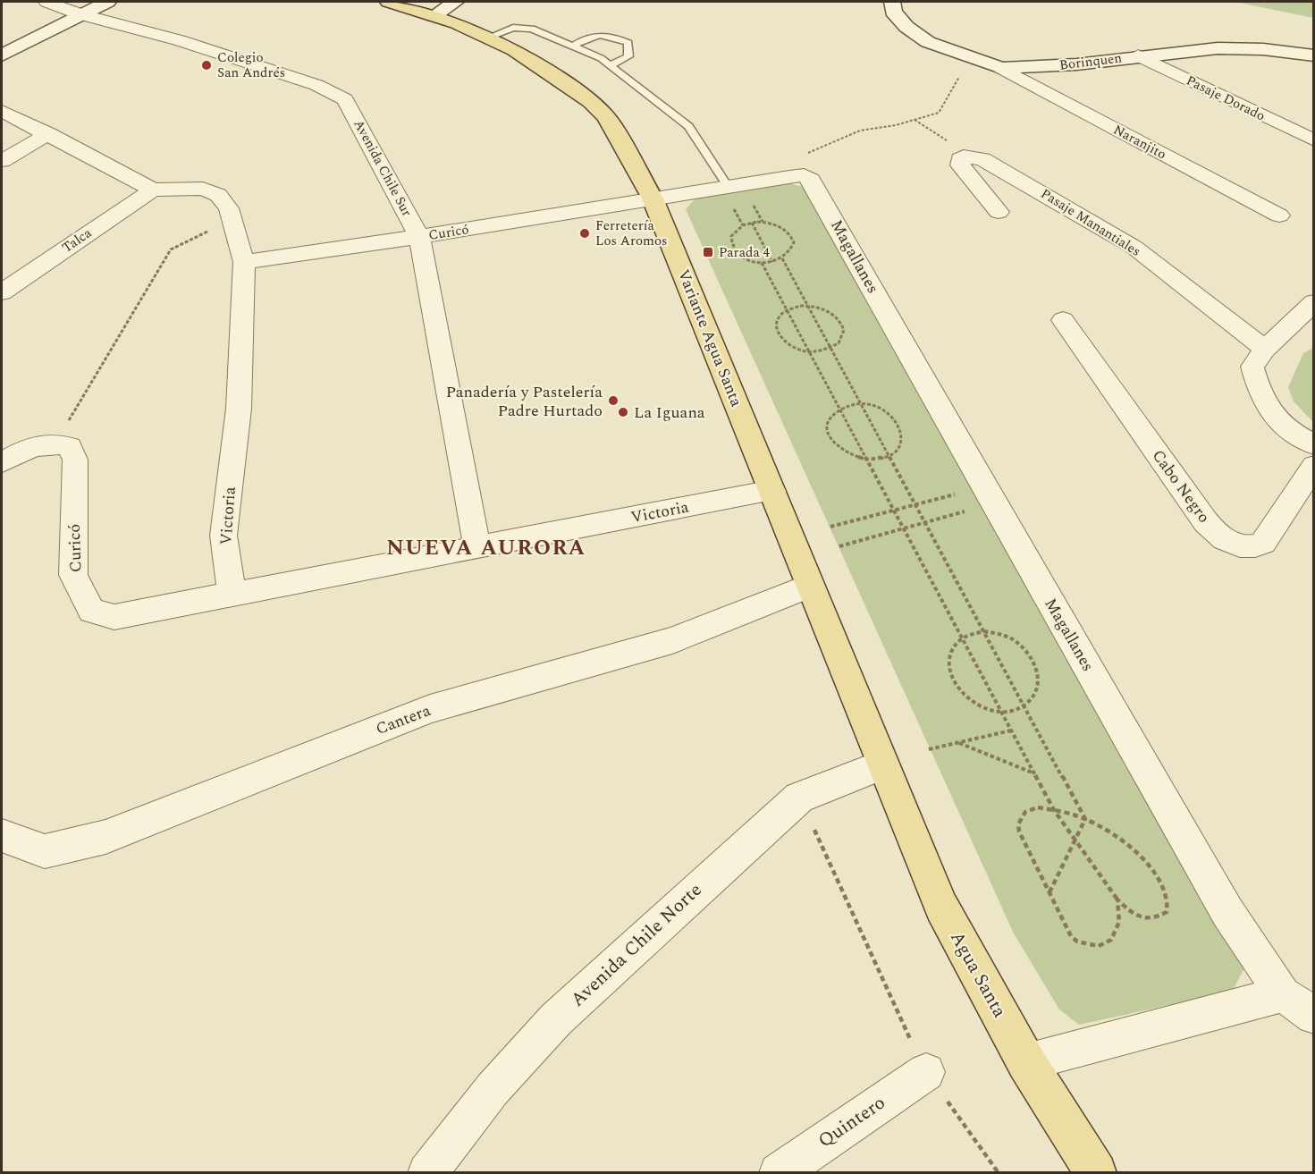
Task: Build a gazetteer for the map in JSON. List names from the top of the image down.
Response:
{
  "streets": {
    "main road": ["Variante Agua Santa", "Agua Santa"],
    "street": [
      "Borinquen",
      "Pasaje Dorado",
      "Naranjito",
      "Avenida Chile Sur",
      "Pasaje Manantiales",
      "Curicó",
      "Talca",
      "Magallanes",
      "Cabo Negro",
      "Victoria",
      "Cantera",
      "Avenida Chile Norte",
      "Quintero"
    ]
  },
  "crossings": [
    ["Borinquen", "Pasaje Dorado"],
    ["Borinquen", "Naranjito"],
    ["Avenida Chile Sur", "Curicó"],
    ["Avenida Chile Sur", "Victoria"],
    ["Curicó", "Magallanes"],
    ["Curicó", "Variante Agua Santa"],
    ["Curicó", "Victoria"],
    ["Talca", "Victoria"],
    ["Magallanes", "Variante Agua Santa"],
    ["Variante Agua Santa", "Victoria"],
    ["Variante Agua Santa", "Cantera"],
    ["Variante Agua Santa", "Avenida Chile Norte"],
    ["Variante Agua Santa", "Agua Santa"],
    ["Avenida Chile Norte", "Agua Santa"]
  ],
  "districts": ["NUEVA AURORA"],
  "places": {
    "other": [
      "Colegio San Andrés",
      "Ferretería Los Aromos",
      "Panadería y Pastelería Padre Hurtado",
      "La Iguana"
    ],
    "transit": ["Parada 4"]
  }
}
